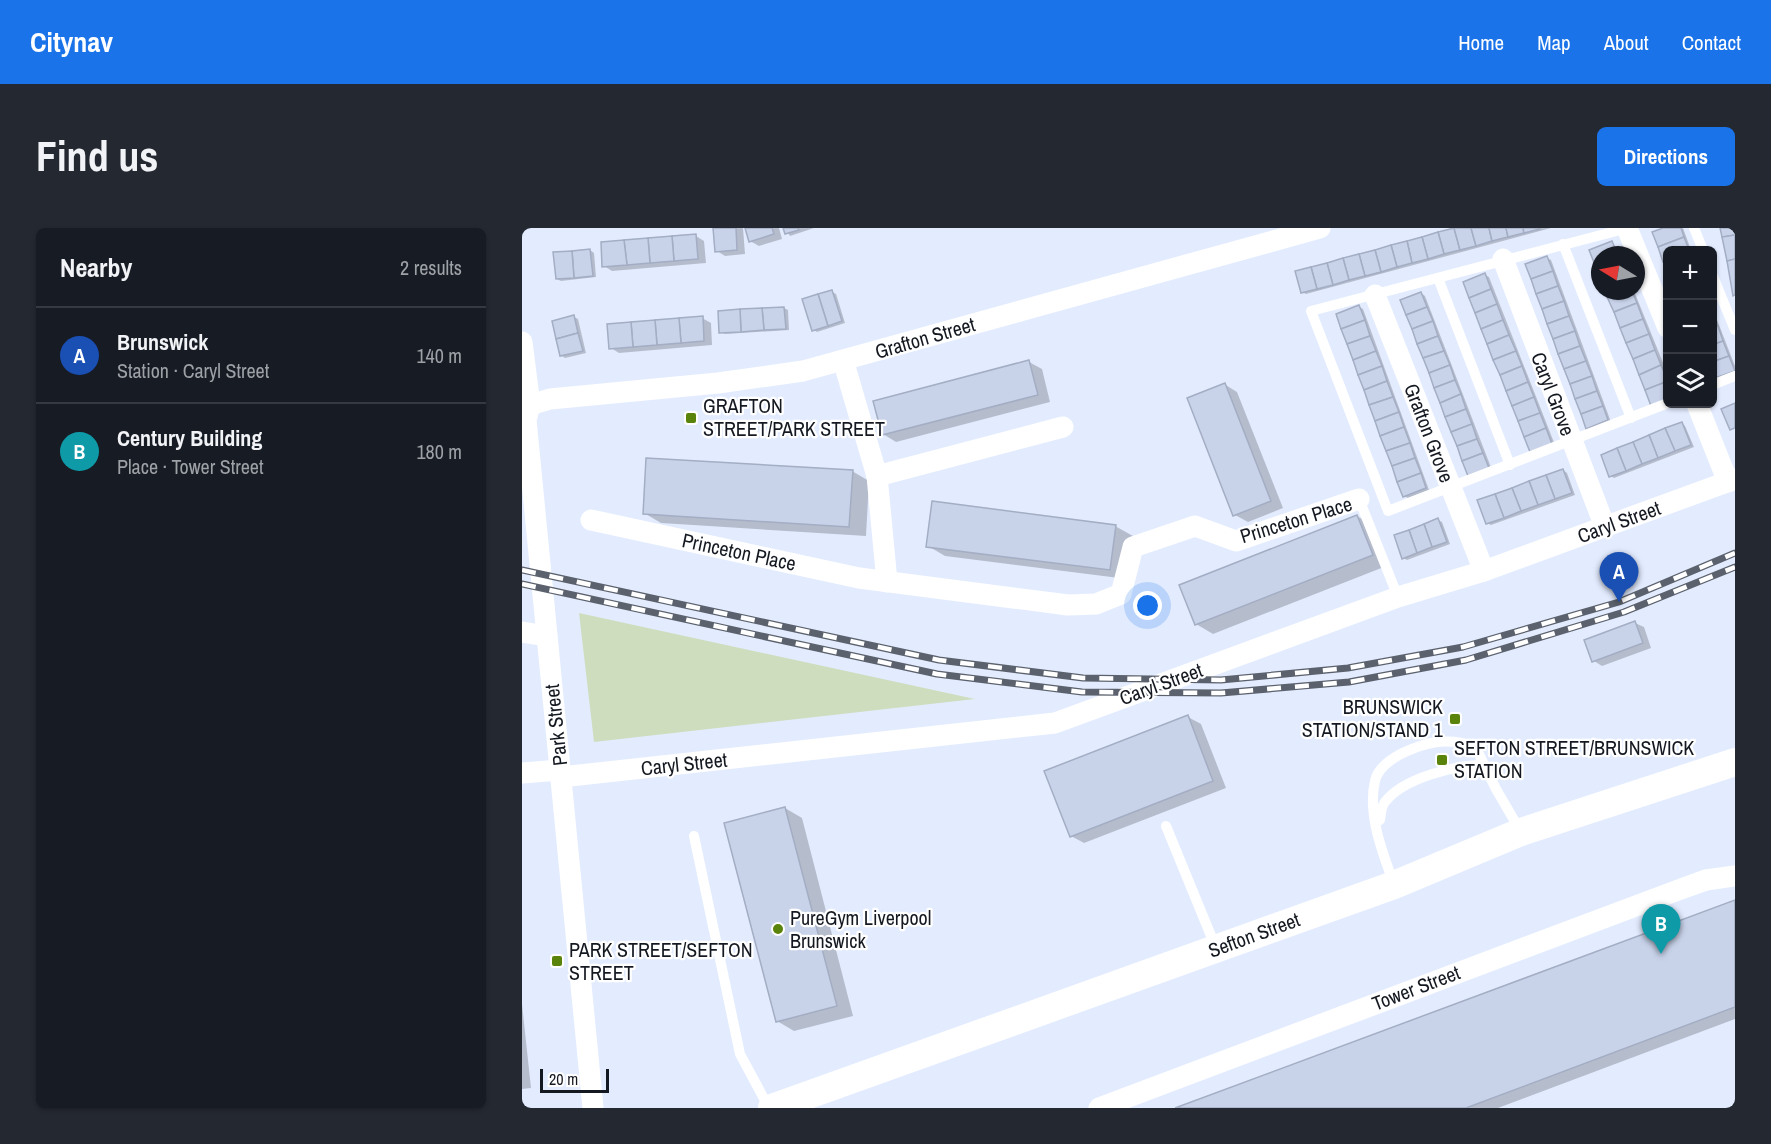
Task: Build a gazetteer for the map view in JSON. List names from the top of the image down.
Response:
{
  "streets": {
    "street": [
      "Grafton Street",
      "Caryl Grove",
      "Grafton Grove",
      "Princeton Place",
      "Caryl Street",
      "Park Street",
      "Sefton Street",
      "Tower Street"
    ]
  },
  "crossings": [
    ["Grafton Street", "Park Street"],
    ["Caryl Grove", "Caryl Street"],
    ["Grafton Grove", "Caryl Street"],
    ["Princeton Place", "Caryl Street"],
    ["Caryl Street", "Park Street"]
  ],
  "places": {
    "transit": [
      "GRAFTON STREET/PARK STREET",
      "BRUNSWICK STATION/STAND 1",
      "SEFTON STREET/BRUNSWICK STATION",
      "PARK STREET/SEFTON STREET"
    ],
    "other": ["PureGym Liverpool Brunswick"]
  },
  "scale_bar": "20 m",
  "north": "left",
  "page": {
    "header": "Citynav",
    "nav": [
      "Home",
      "Map",
      "About",
      "Contact"
    ],
    "buttons": "Directions",
    "title": "Find us",
    "heading": ["Nearby", "2 results"],
    "map_buttons": ["+", "−"],
    "list": [
      {
        "mark": "A",
        "name": "Brunswick",
        "note": "Station · Caryl Street",
        "value": "140 m"
      },
      {
        "mark": "B",
        "name": "Century Building",
        "note": "Place · Tower Street",
        "value": "180 m"
      }
    ],
    "pins": ["A", "B"],
    "scale": "20 m"
  }
}
